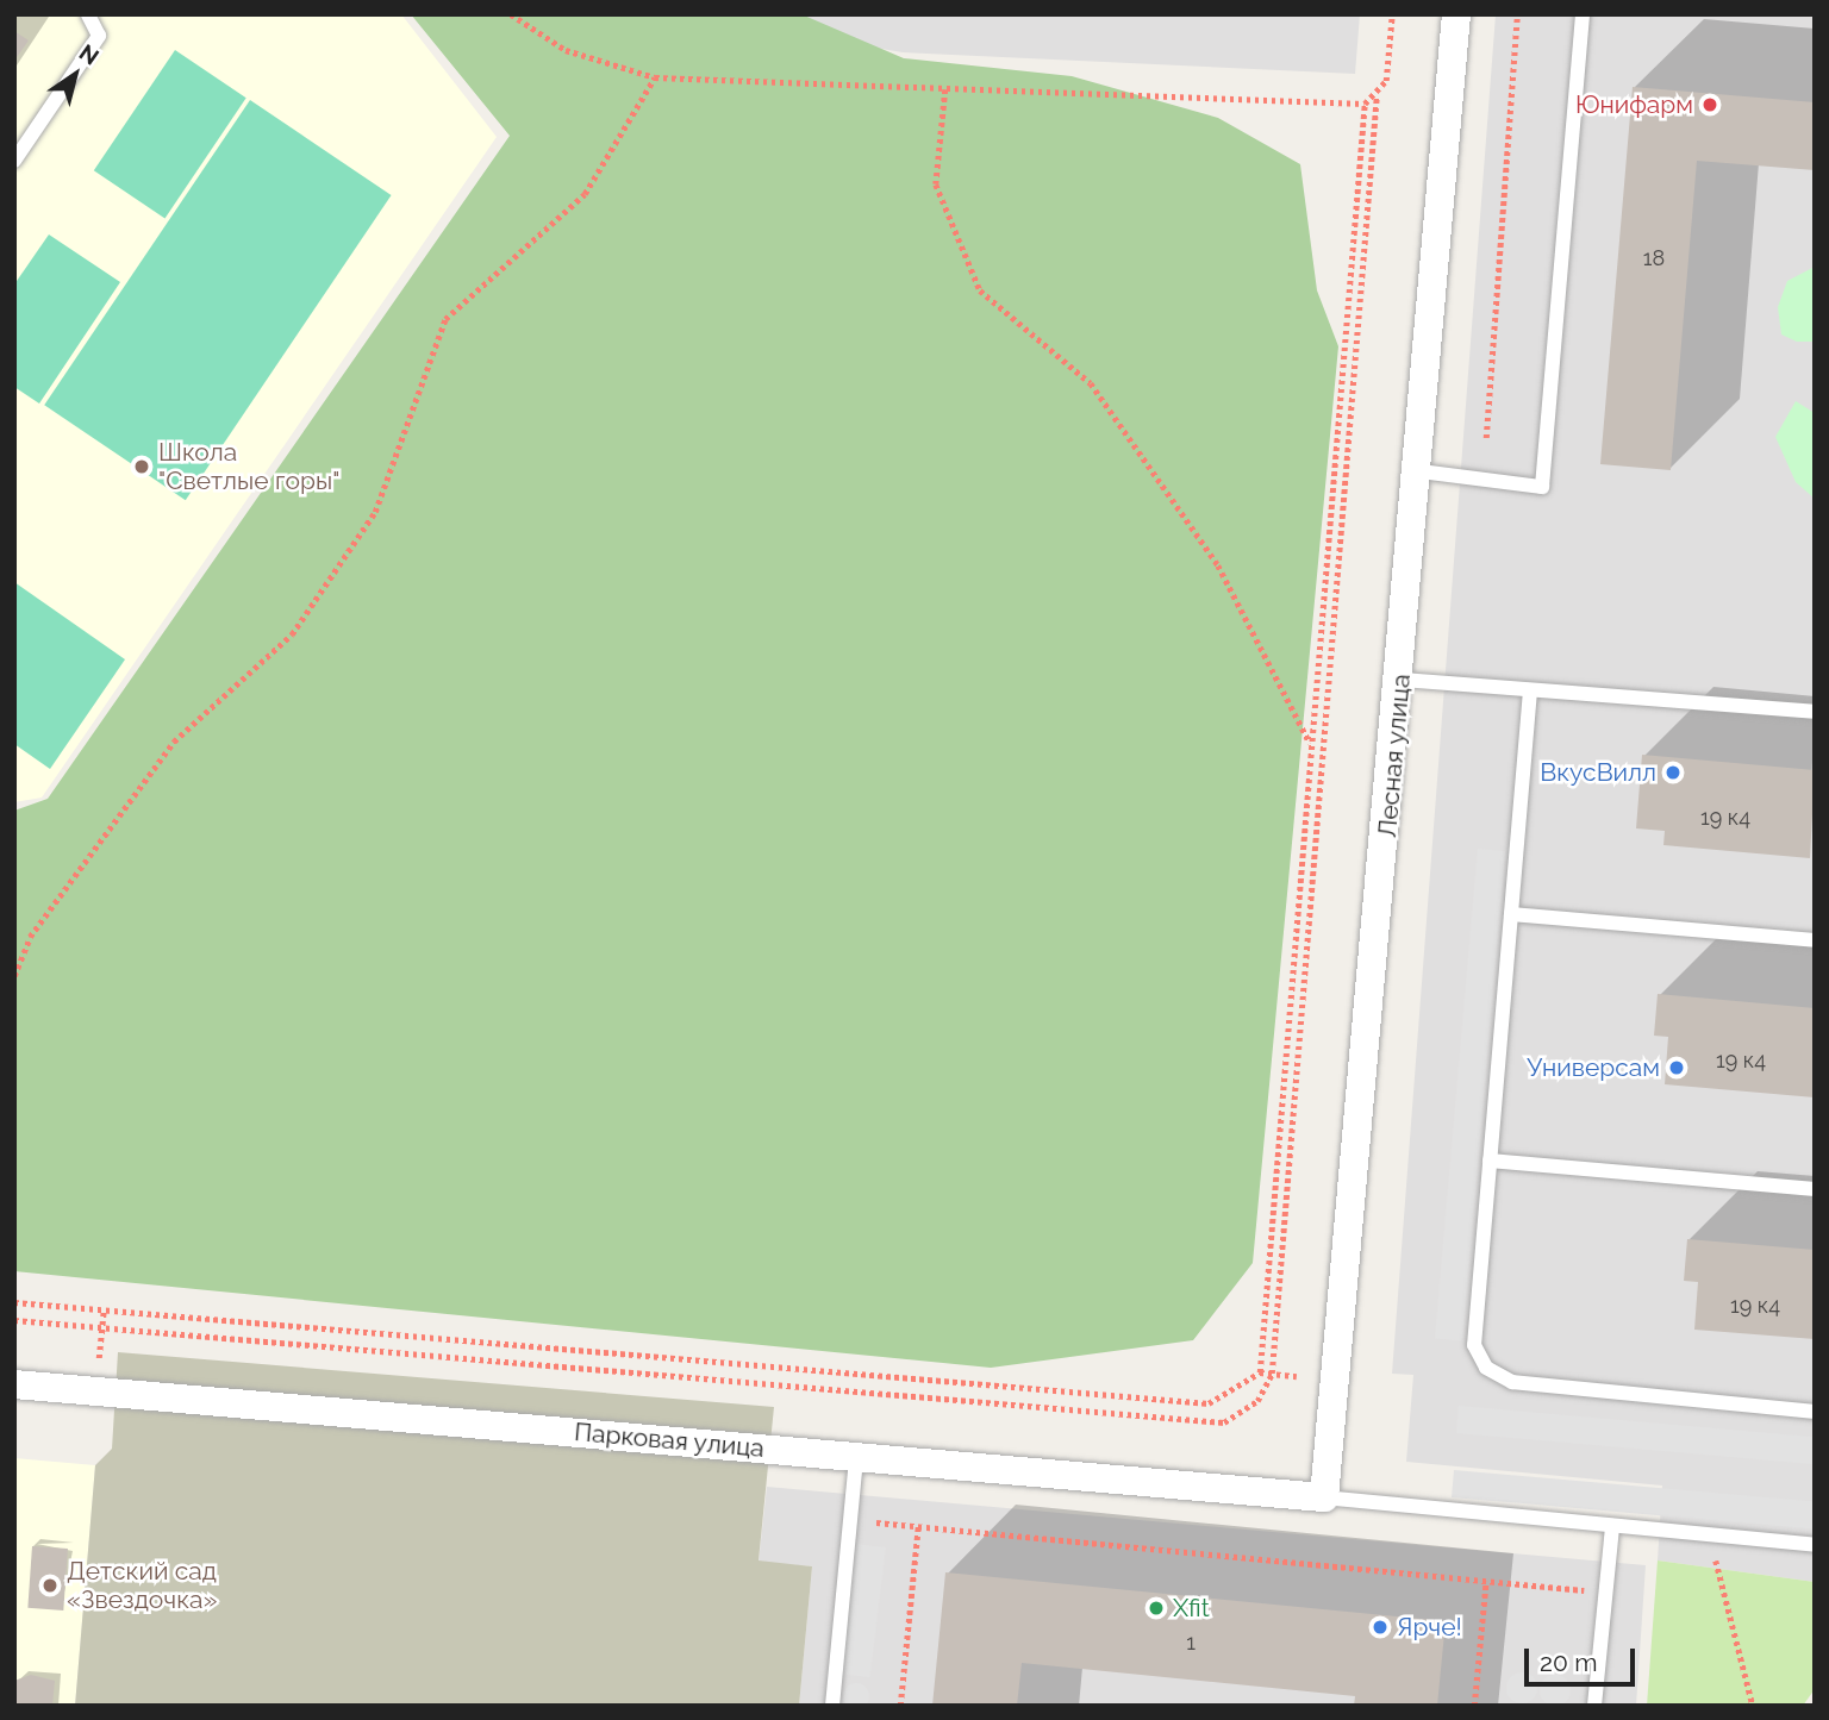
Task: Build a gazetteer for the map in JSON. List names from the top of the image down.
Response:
{
  "streets": {
    "street": ["Лесная улица", "Парковая улица"]
  },
  "crossings": [
    ["Лесная улица", "Парковая улица"]
  ],
  "places": [
    "Юнифарм",
    "Школа \"Светлые горы\"",
    "ВкусВилл",
    "Универсам",
    "Детский сад «Звездочка»",
    "Xfit",
    "Ярче!"
  ],
  "house_numbers": [
    "18",
    "19 к4",
    "19 к4",
    "19 к4",
    "1"
  ],
  "scale_bar": "20 m",
  "north": "top right"
}
